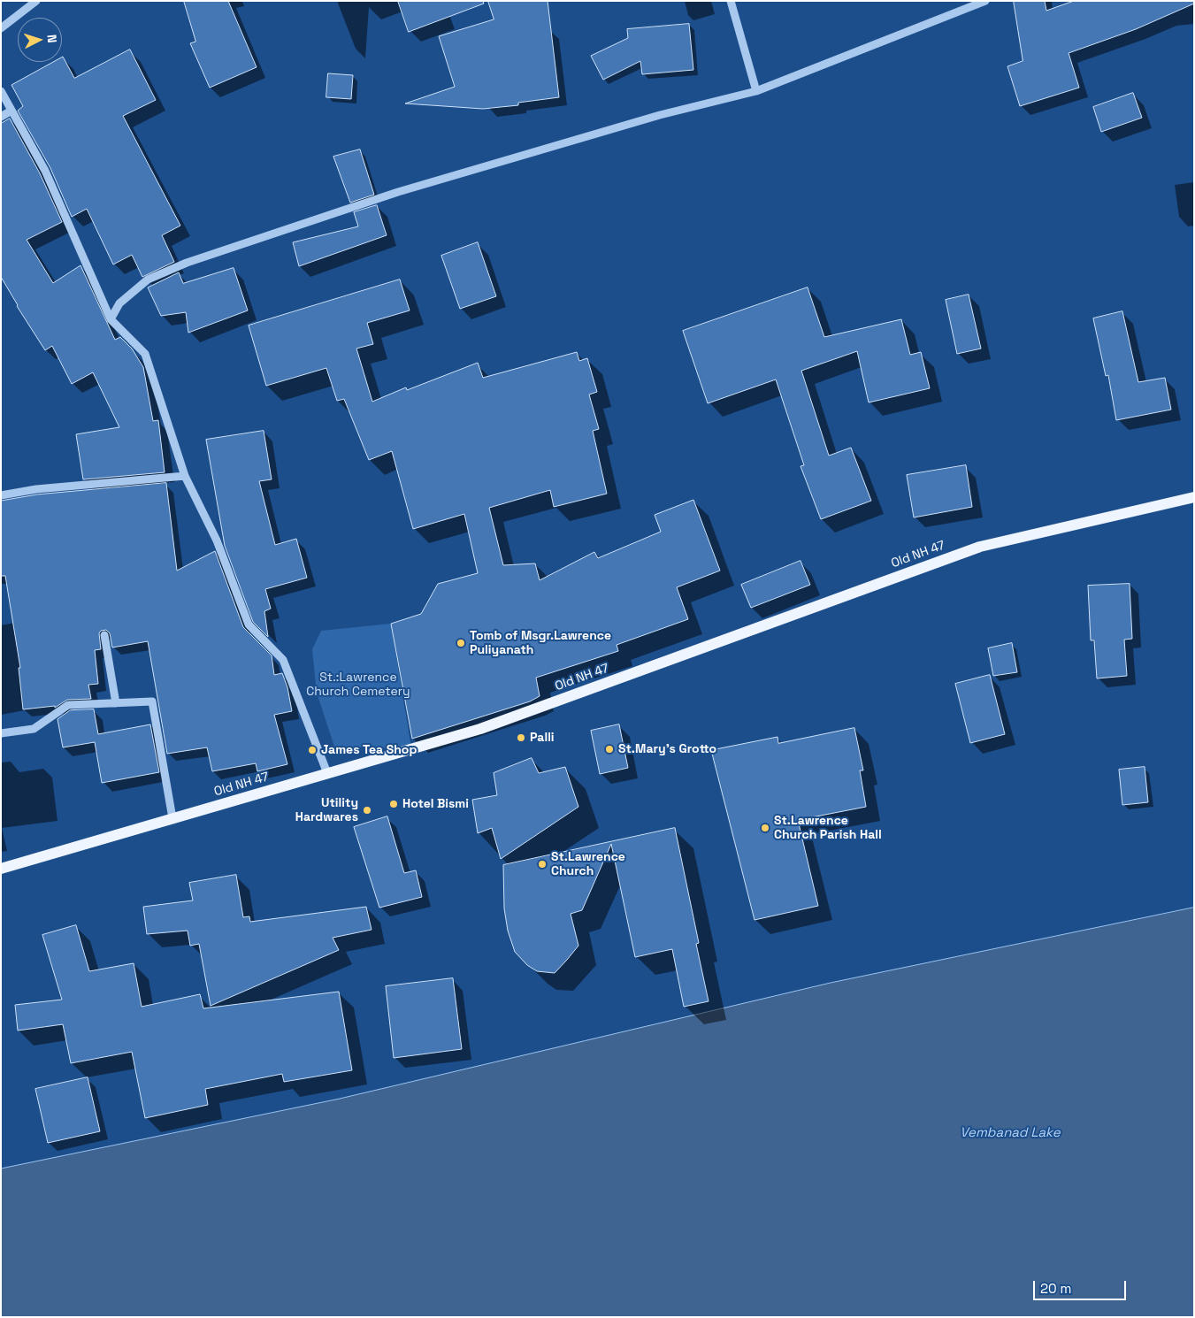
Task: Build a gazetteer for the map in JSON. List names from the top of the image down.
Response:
{
  "streets": {
    "main road": ["Old NH 47"]
  },
  "water": ["Vembanad Lake"],
  "parks": ["St.:Lawrence Church Cemetery"],
  "places": [
    "Tomb of Msgr.Lawrence Puliyanath",
    "Palli",
    "St.Mary's Grotto",
    "James Tea Shop",
    "Hotel Bismi",
    "Utility Hardwares",
    "St.Lawrence Church Parish Hall",
    "St.Lawrence Church"
  ],
  "scale_bar": "20 m",
  "north": "right"
}
